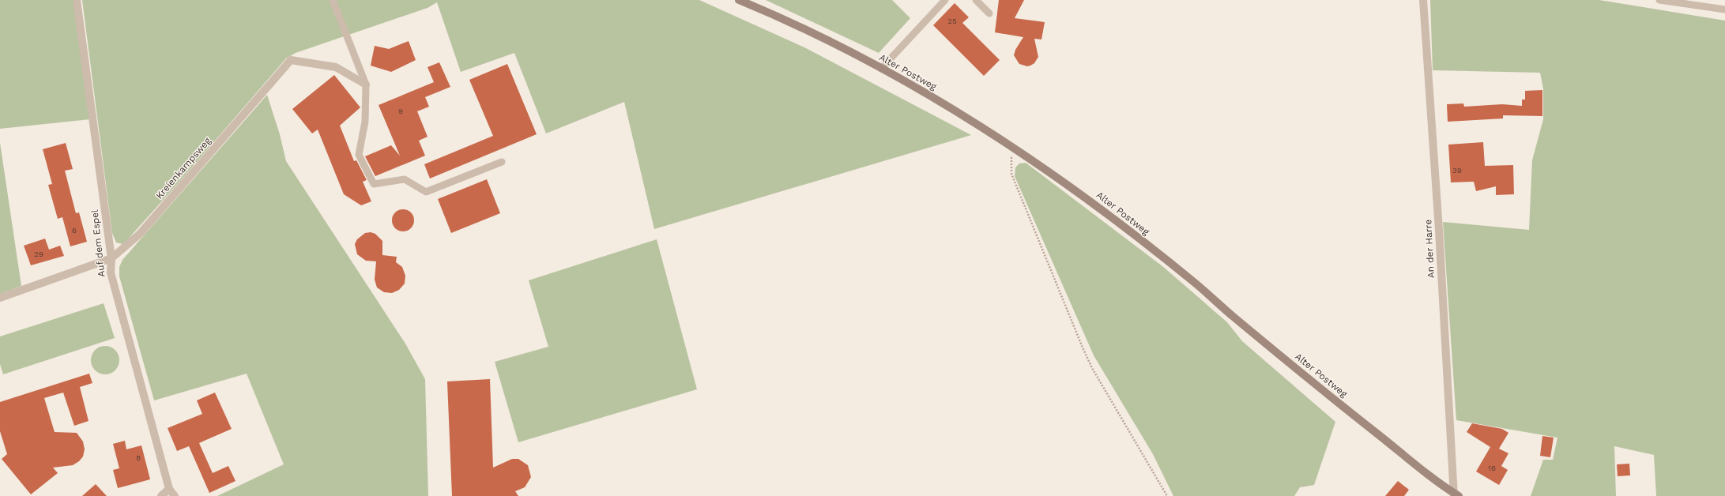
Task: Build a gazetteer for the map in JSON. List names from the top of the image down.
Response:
{
  "streets": {
    "main road": ["Alter Postweg"],
    "street": ["Kreienkampsweg", "Auf dem Espel", "An der Harre"]
  },
  "crossings": [
    ["Alter Postweg", "An der Harre"],
    ["Kreienkampsweg", "Auf dem Espel"]
  ],
  "house_numbers": [
    "25",
    "9",
    "39",
    "6",
    "29",
    "8",
    "16"
  ]
}
